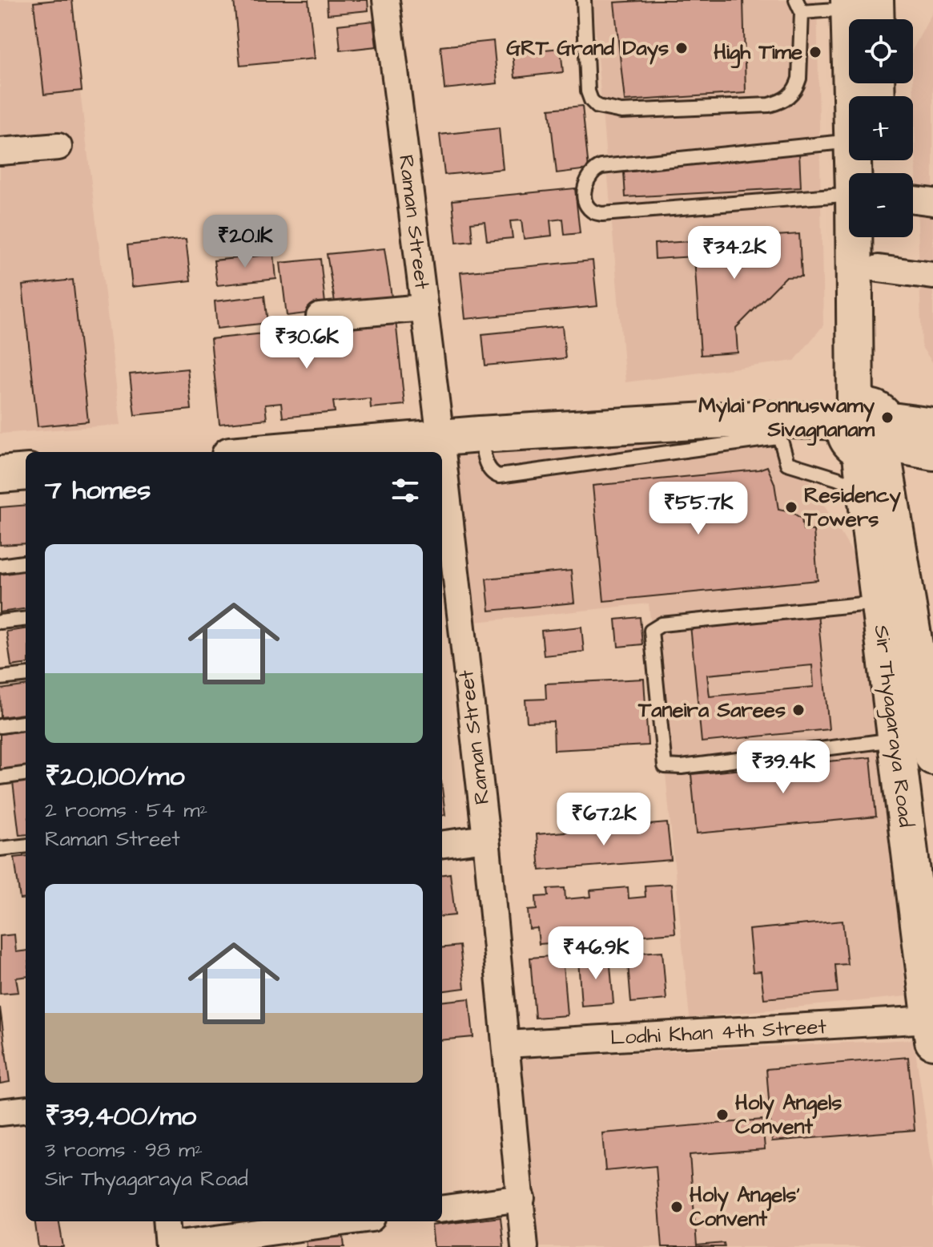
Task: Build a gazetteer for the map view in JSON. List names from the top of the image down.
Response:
{
  "streets": {
    "main road": ["Sir Thyagaraya Road"],
    "street": ["Raman Street", "Lodhi Khan 4th Street"]
  },
  "crossings": [
    ["Raman Street", "Lodhi Khan 4th Street"],
    ["Sir Thyagaraya Road", "Lodhi Khan 4th Street"]
  ],
  "places": [
    "GRT Grand Days",
    "High Time",
    "Mylai Ponnuswamy Sivagnanam",
    "Residency Towers",
    "Taneira Sarees",
    "Holy Angels Convent",
    "Holy Angels' Convent"
  ],
  "page": {
    "map_buttons": ["+", "−"],
    "price": [
      "₹20.1K",
      "₹34.2K",
      "₹30.6K",
      "₹55.7K",
      "₹39.4K",
      "₹67.2K",
      "₹46.9K"
    ],
    "heading": "7 homes",
    "list": [
      {
        "name": "₹20,100/mo",
        "note": "2 rooms · 54 m² · Raman Street"
      },
      {
        "name": "₹39,400/mo",
        "note": "3 rooms · 98 m² · Sir Thyagaraya Road"
      }
    ]
  }
}
